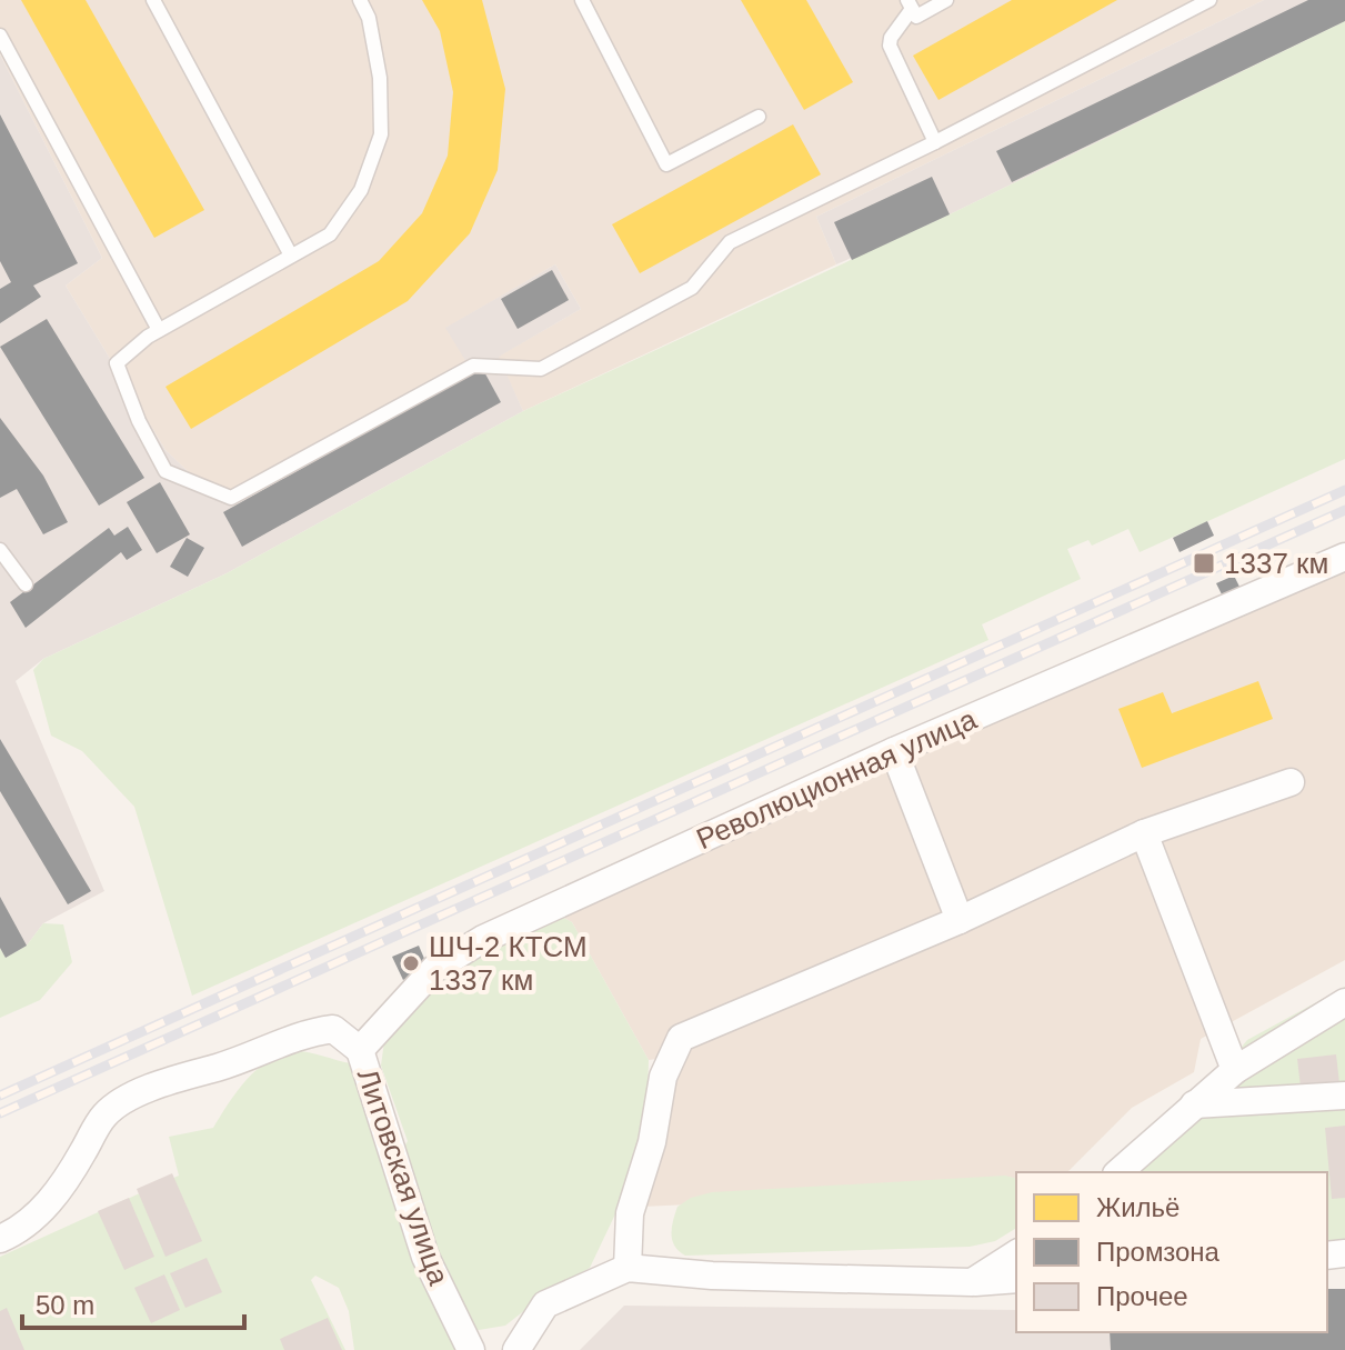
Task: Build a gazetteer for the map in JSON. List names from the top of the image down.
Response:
{
  "streets": {
    "street": ["Революционная улица", "Литовская улица"]
  },
  "crossings": [
    ["Революционная улица", "Литовская улица"]
  ],
  "places": {
    "transit": ["1337 км"],
    "other": ["ШЧ-2 КТСМ 1337 км"]
  },
  "legend": ["Жильё", "Промзона", "Прочее"],
  "scale_bar": "50 m"
}
